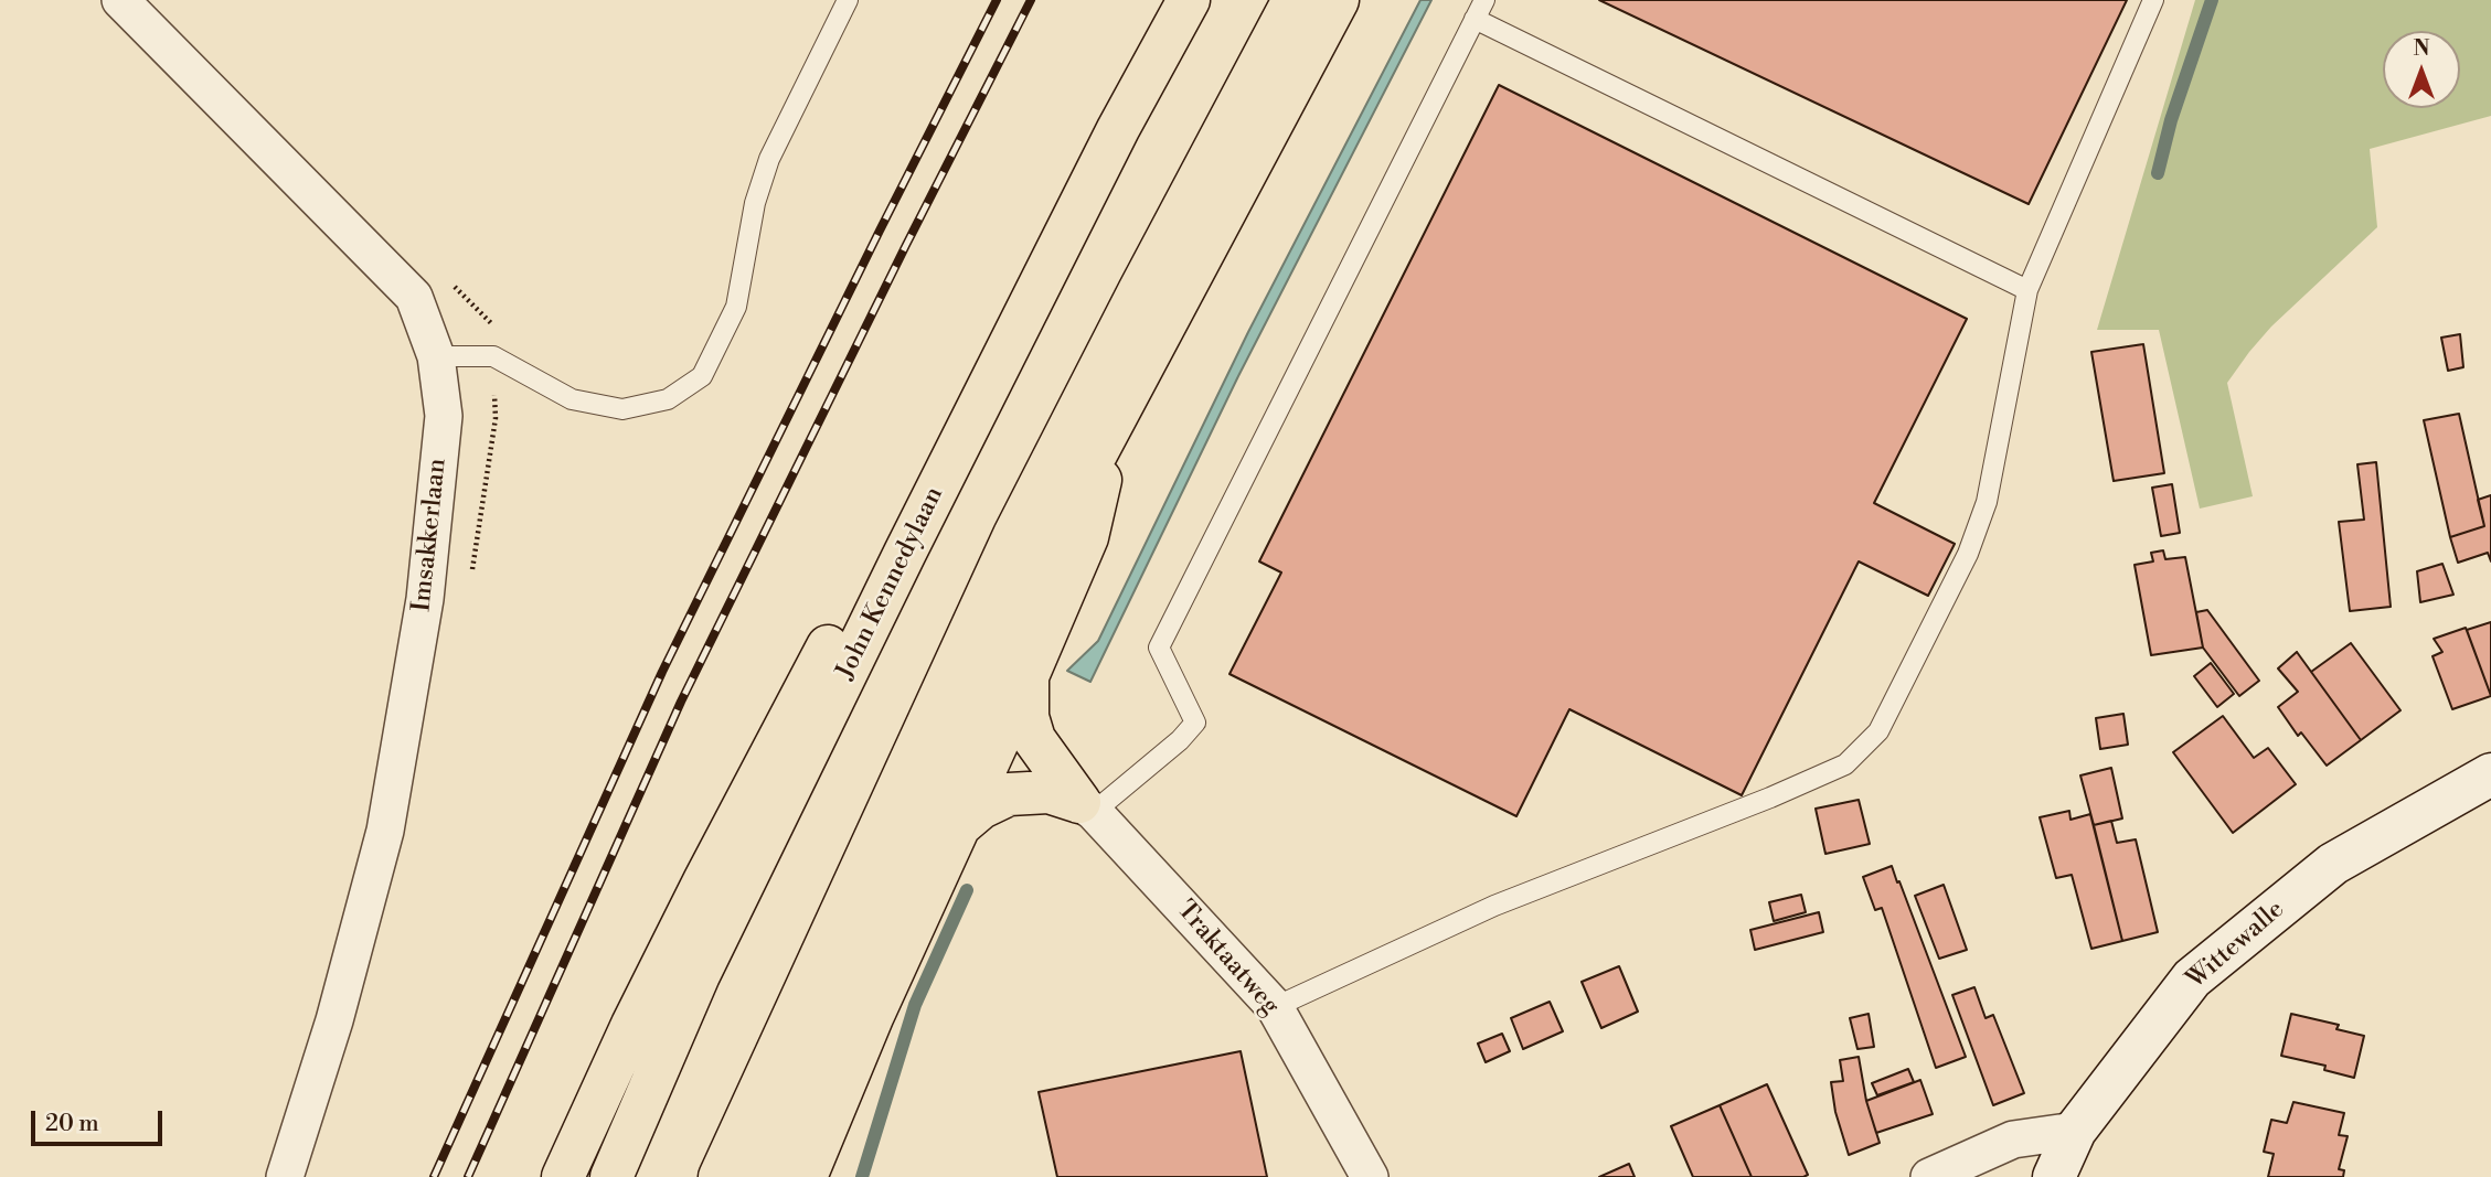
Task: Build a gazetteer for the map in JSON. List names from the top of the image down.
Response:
{
  "streets": {
    "highway": ["John Kennedylaan"],
    "street": ["Imsakkerlaan", "Wittewalle", "Traktaatweg"]
  },
  "scale_bar": "20 m",
  "north": "top"
}
